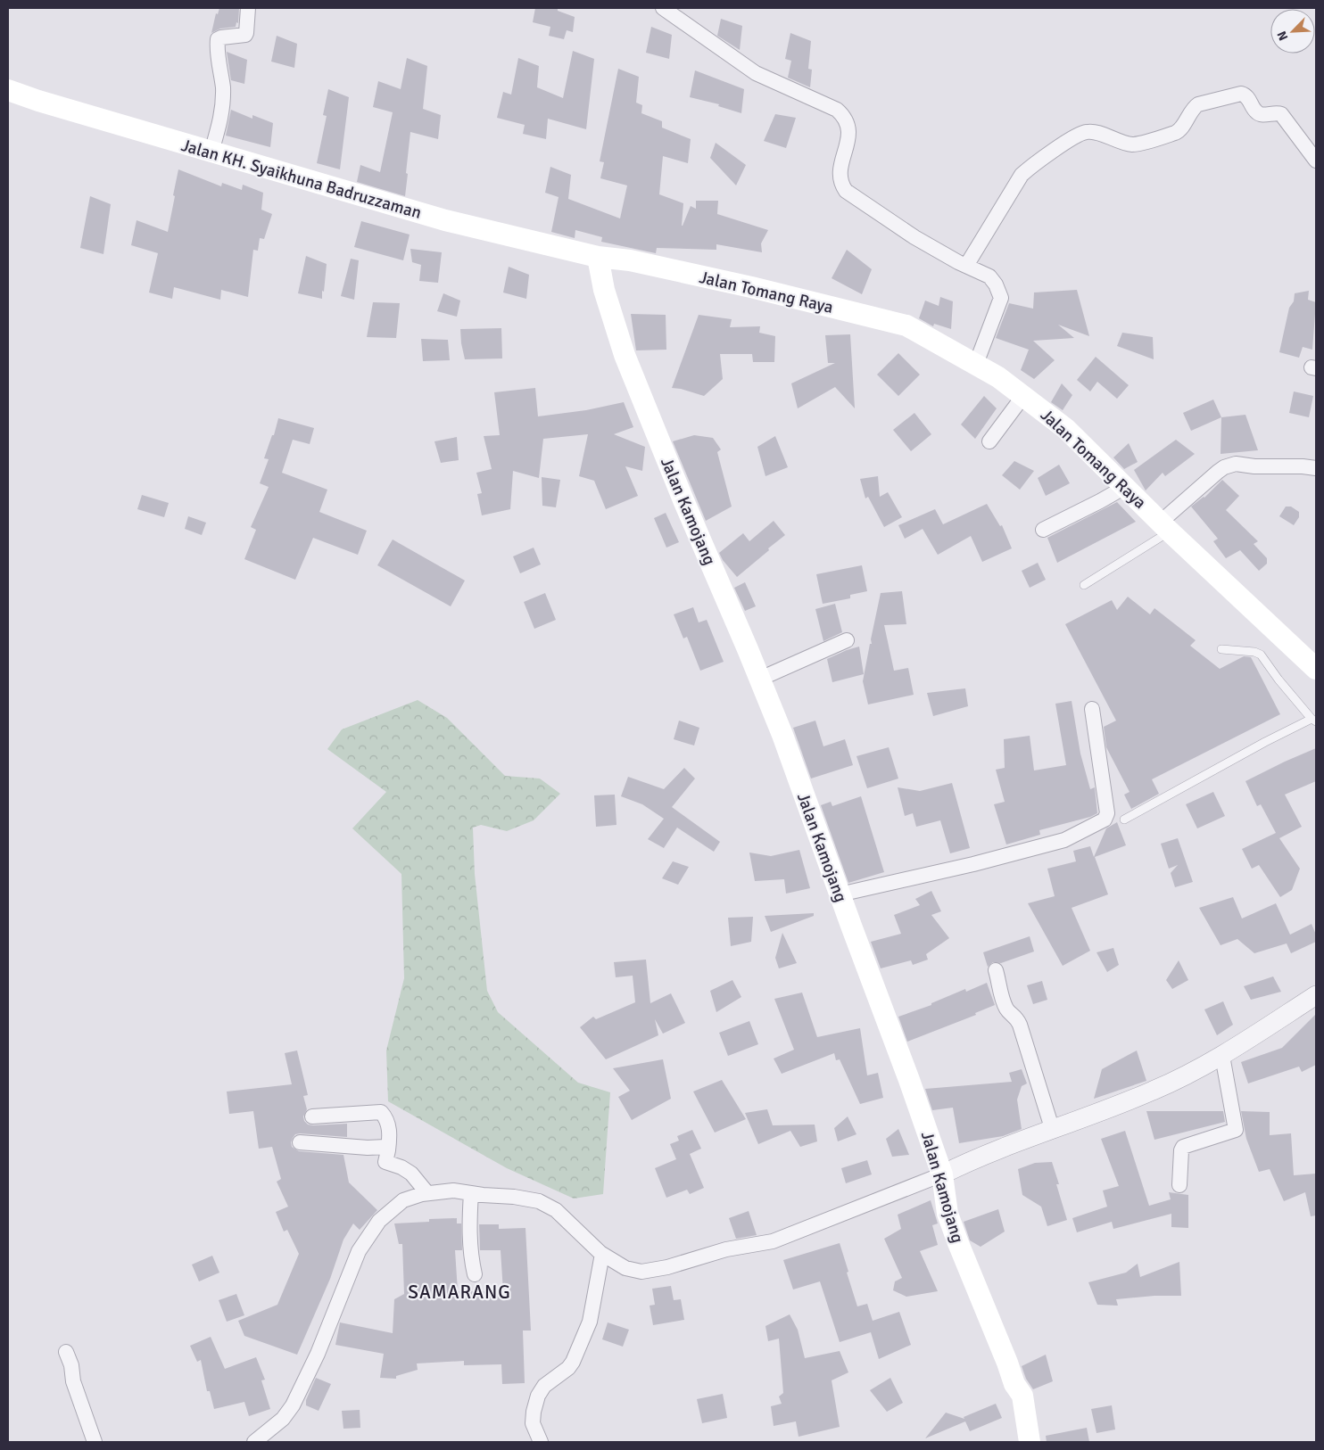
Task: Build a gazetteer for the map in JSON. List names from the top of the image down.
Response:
{
  "streets": {
    "main road": ["Jalan KH. Syaikhuna Badruzzaman", "Jalan Tomang Raya", "Jalan Kamojang"]
  },
  "crossings": [
    ["Jalan KH. Syaikhuna Badruzzaman", "Jalan Tomang Raya"],
    ["Jalan KH. Syaikhuna Badruzzaman", "Jalan Kamojang"],
    ["Jalan Tomang Raya", "Jalan Kamojang"]
  ],
  "districts": ["SAMARANG"],
  "north": "bottom left"
}
